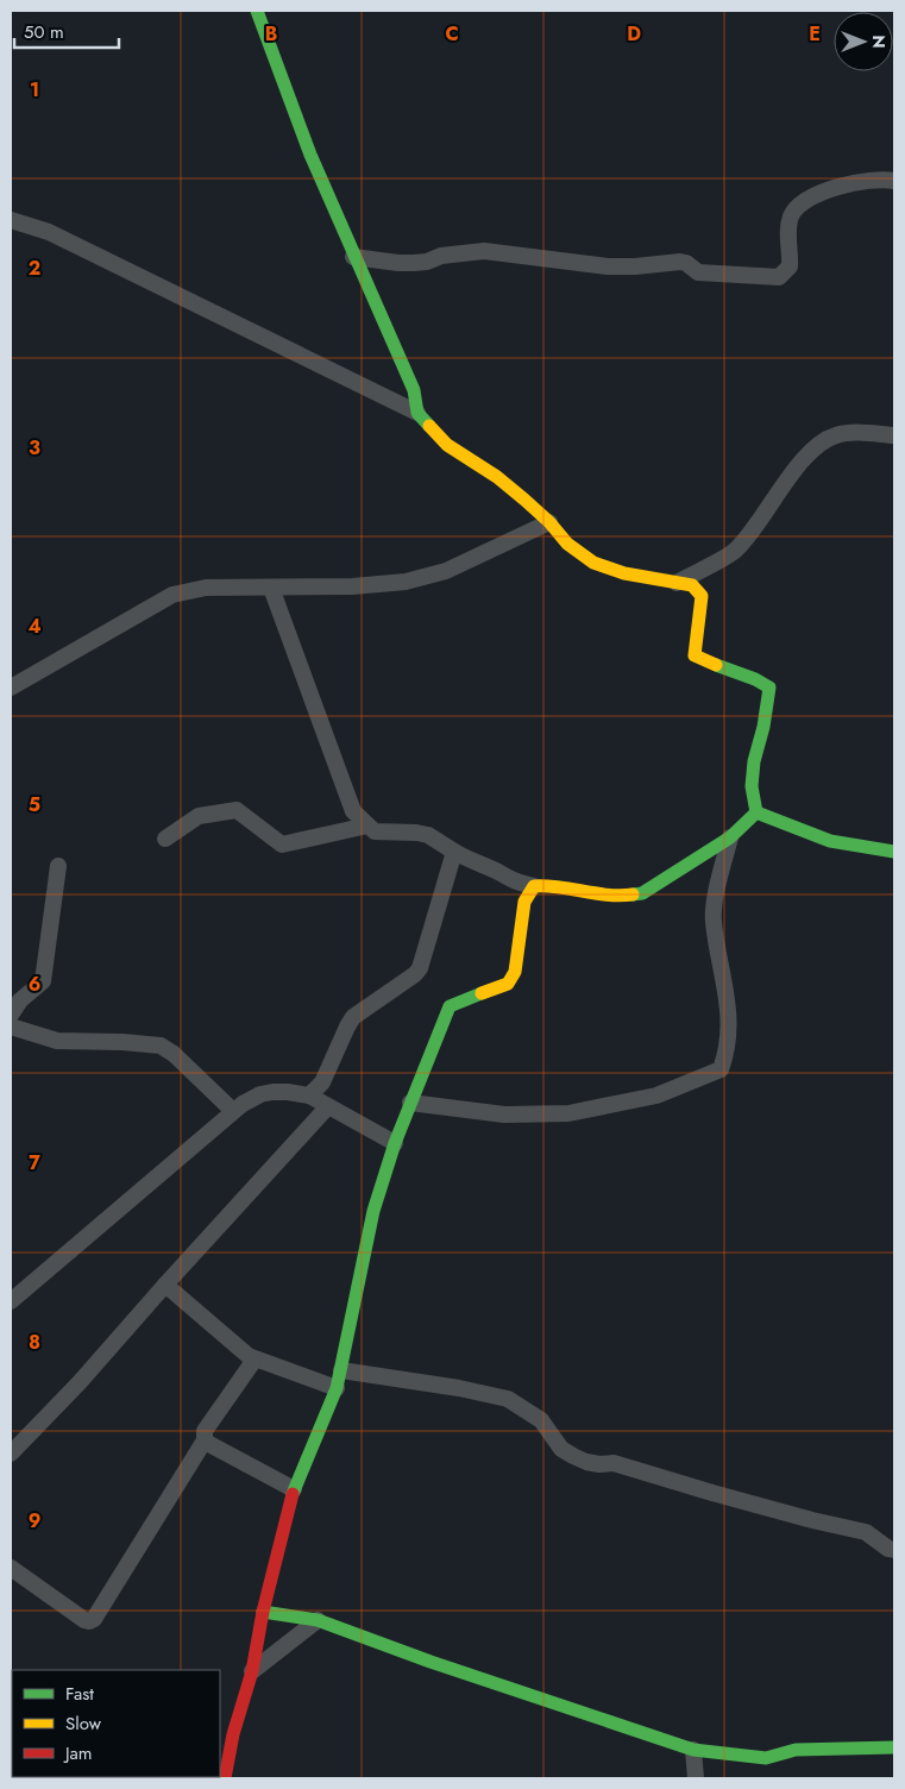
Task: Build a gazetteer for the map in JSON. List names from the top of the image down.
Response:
{
  "legend": ["Fast", "Slow", "Jam"],
  "scale_bar": "50 m",
  "north": "right",
  "grid": {
    "columns": [
      "B",
      "C",
      "D",
      "E"
    ],
    "rows": [
      "1",
      "2",
      "3",
      "4",
      "5",
      "6",
      "7",
      "8",
      "9"
    ]
  }
}
